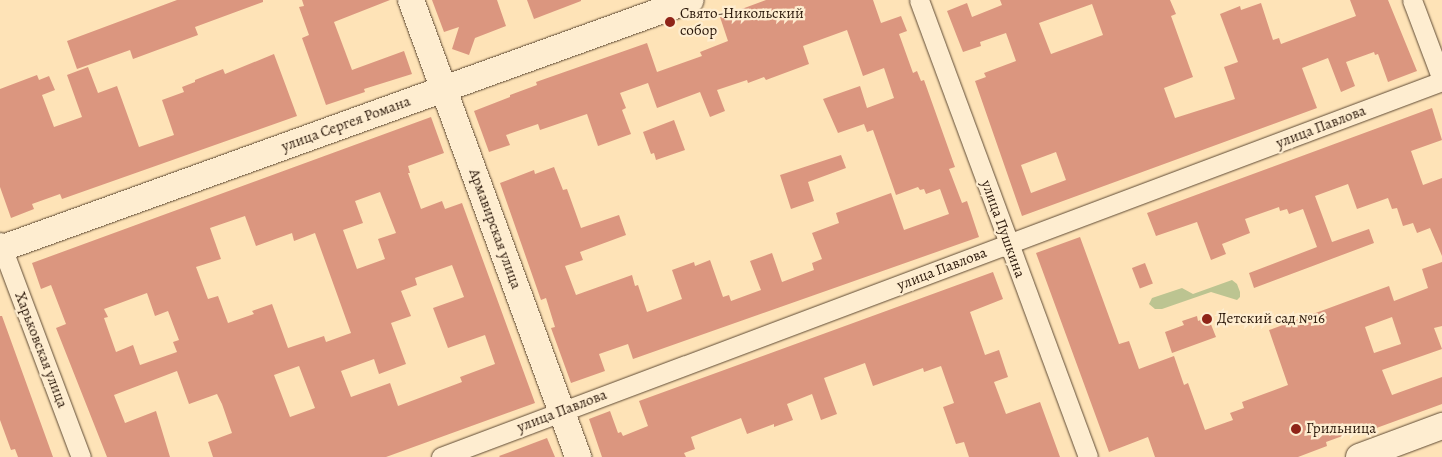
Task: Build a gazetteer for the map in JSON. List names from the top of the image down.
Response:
{
  "streets": {
    "street": [
      "улица Сергея Романа",
      "улица Павлова",
      "Армавирская улица",
      "улица Пушкина",
      "Харьковская улица"
    ]
  },
  "crossings": [
    ["улица Сергея Романа", "Армавирская улица"],
    ["улица Сергея Романа", "Харьковская улица"],
    ["улица Павлова", "Армавирская улица"],
    ["улица Павлова", "улица Пушкина"]
  ],
  "places": ["Свято-Никольский собор", "Детский сад №16", "Грильница"]
}
